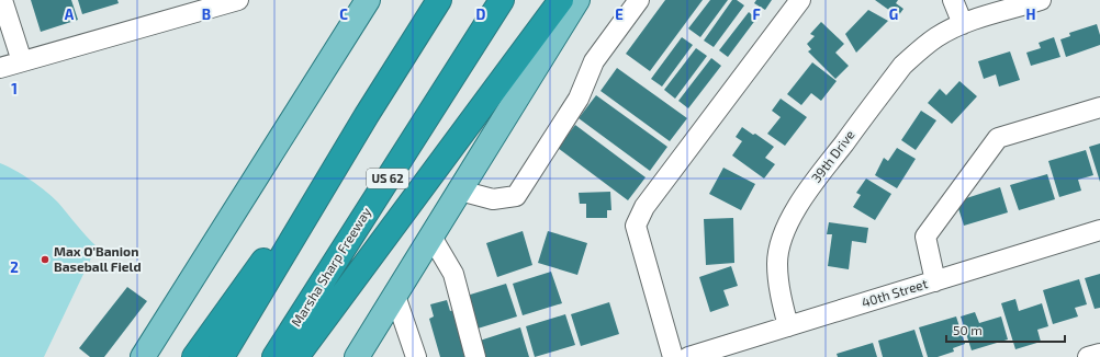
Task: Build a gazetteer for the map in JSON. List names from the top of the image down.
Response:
{
  "streets": {
    "highway": ["US 62", "Marsha Sharp Freeway"],
    "street": ["39th Drive", "40th Street"]
  },
  "crossings": [
    ["39th Drive", "40th Street"]
  ],
  "places": ["Max O'Banion Baseball Field"],
  "scale_bar": "50 m",
  "grid": {
    "columns": [
      "A",
      "B",
      "C",
      "D",
      "E",
      "F",
      "G",
      "H"
    ],
    "rows": ["1", "2"]
  }
}
